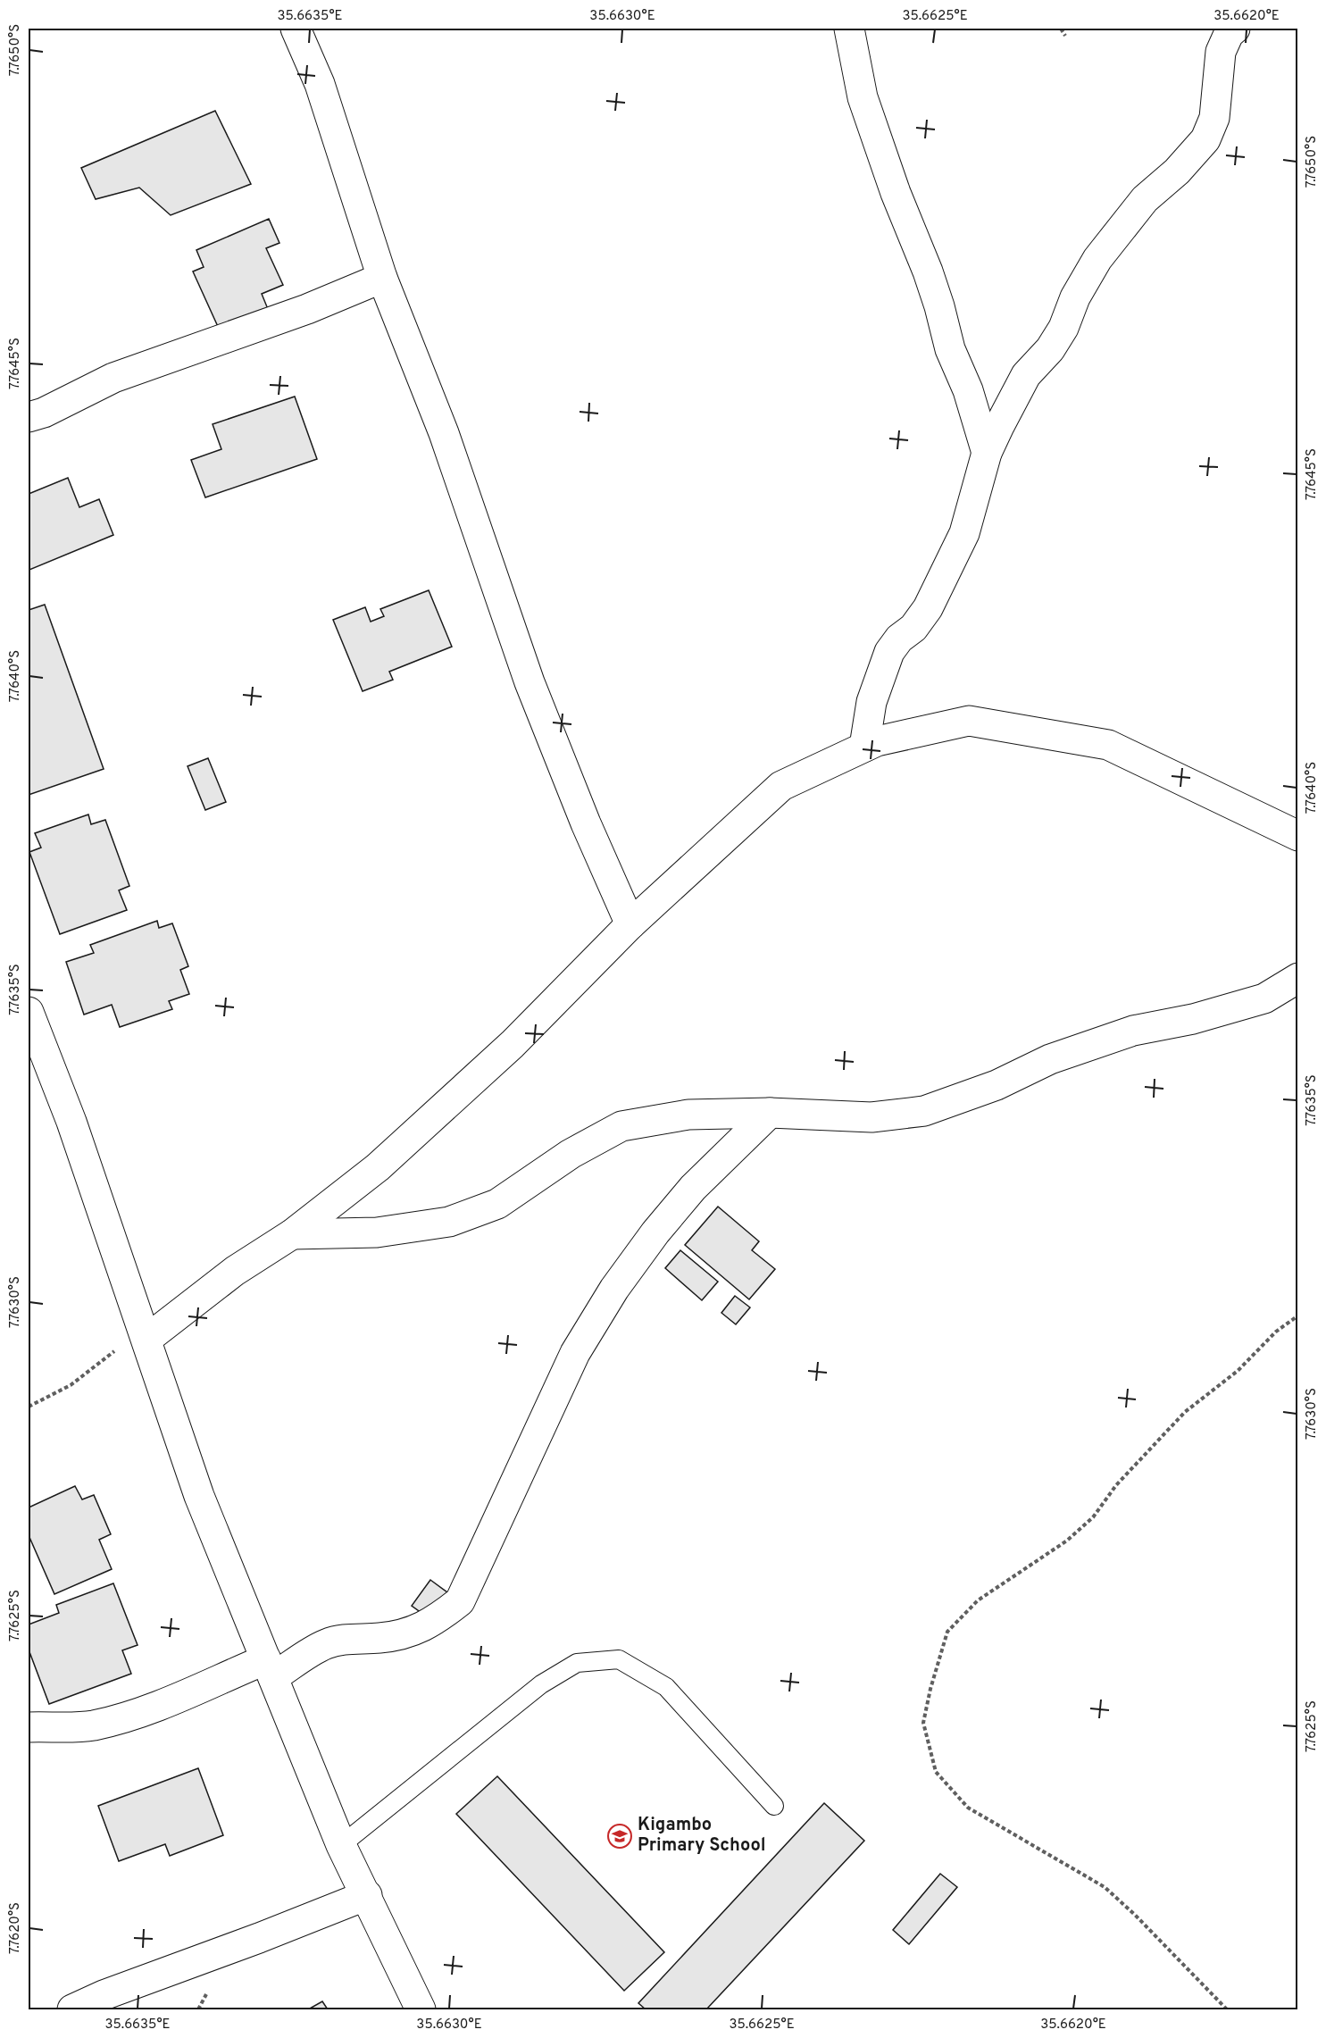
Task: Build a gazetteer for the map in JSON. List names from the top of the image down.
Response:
{
  "places": {
    "school or university": ["Kigambo Primary School"]
  },
  "coordinates": [
    "35.6635°E",
    "35.6630°E",
    "35.6625°E",
    "35.6620°E",
    "7.7650°S",
    "7.7645°S",
    "7.7640°S",
    "7.7635°S",
    "7.7630°S",
    "7.7625°S",
    "7.7620°S"
  ]
}
